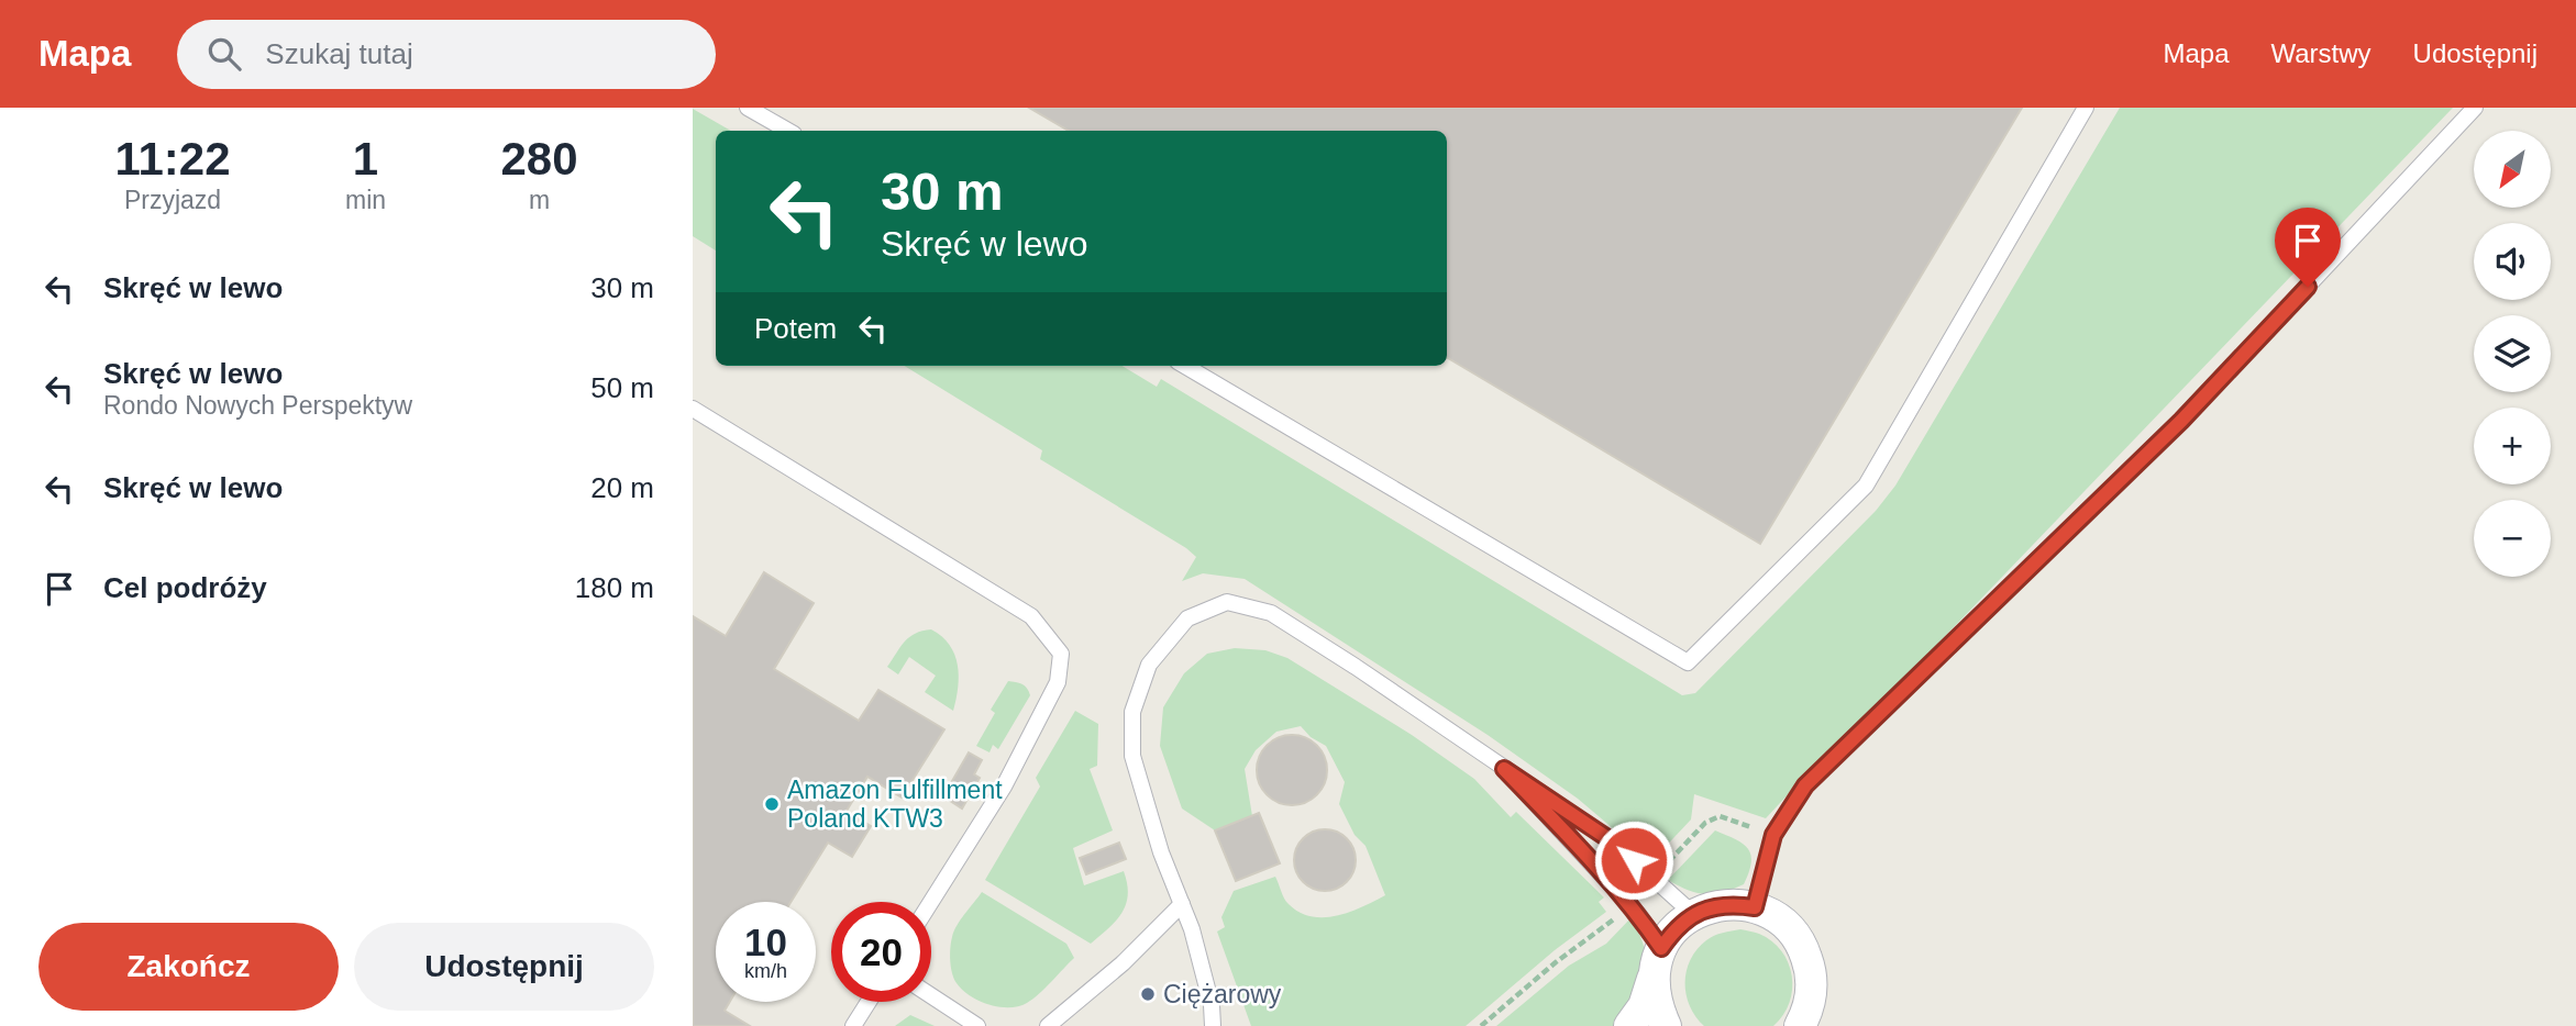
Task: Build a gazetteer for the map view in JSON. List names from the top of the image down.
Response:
{
  "places": ["Amazon Fulfillment Poland KTW3", "Ciężarowy"],
  "north": "bottom left",
  "page": {
    "header": "Mapa",
    "search": "Szukaj tutaj",
    "nav": ["Mapa", "Warstwy", "Udostępnij"],
    "eta": [
      "11:22",
      "Przyjazd",
      "1",
      "min",
      "280",
      "m"
    ],
    "map_buttons": ["+", "−"],
    "turn": ["30 m", "Skręć w lewo"],
    "list": [
      {
        "name": "Skręć w lewo",
        "value": "30 m"
      },
      {
        "name": "Skręć w lewo",
        "note": "Rondo Nowych Perspektyw",
        "value": "50 m"
      },
      {
        "name": "Skręć w lewo",
        "value": "20 m"
      },
      {
        "name": "Cel podróży",
        "value": "180 m"
      }
    ],
    "then": "Potem",
    "speed": "10 km/h",
    "limit": "20",
    "buttons": ["Zakończ", "Udostępnij"]
  }
}
